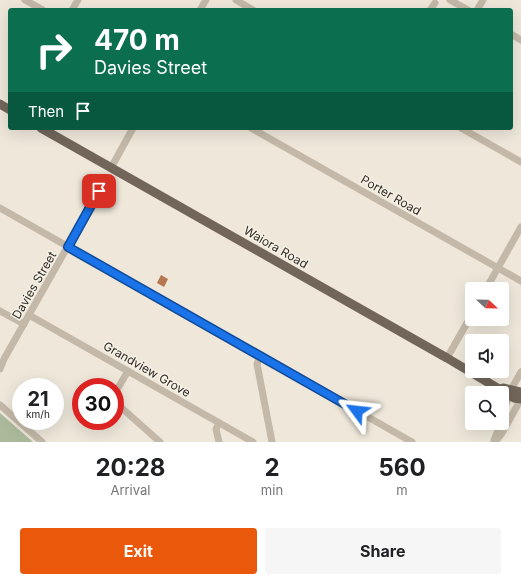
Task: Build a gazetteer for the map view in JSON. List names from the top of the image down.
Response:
{
  "streets": {
    "main road": ["Waiora Road"],
    "street": ["Porter Road", "Davies Street", "Grandview Grove"]
  },
  "crossings": [
    ["Davies Street", "Grandview Grove"]
  ],
  "north": "right",
  "page": {
    "turn": ["470 m", "Davies Street"],
    "then": "Then",
    "speed": "21 km/h",
    "limit": "30",
    "eta": [
      "20:28",
      "Arrival",
      "2",
      "min",
      "560",
      "m"
    ],
    "buttons": ["Exit", "Share"]
  }
}
